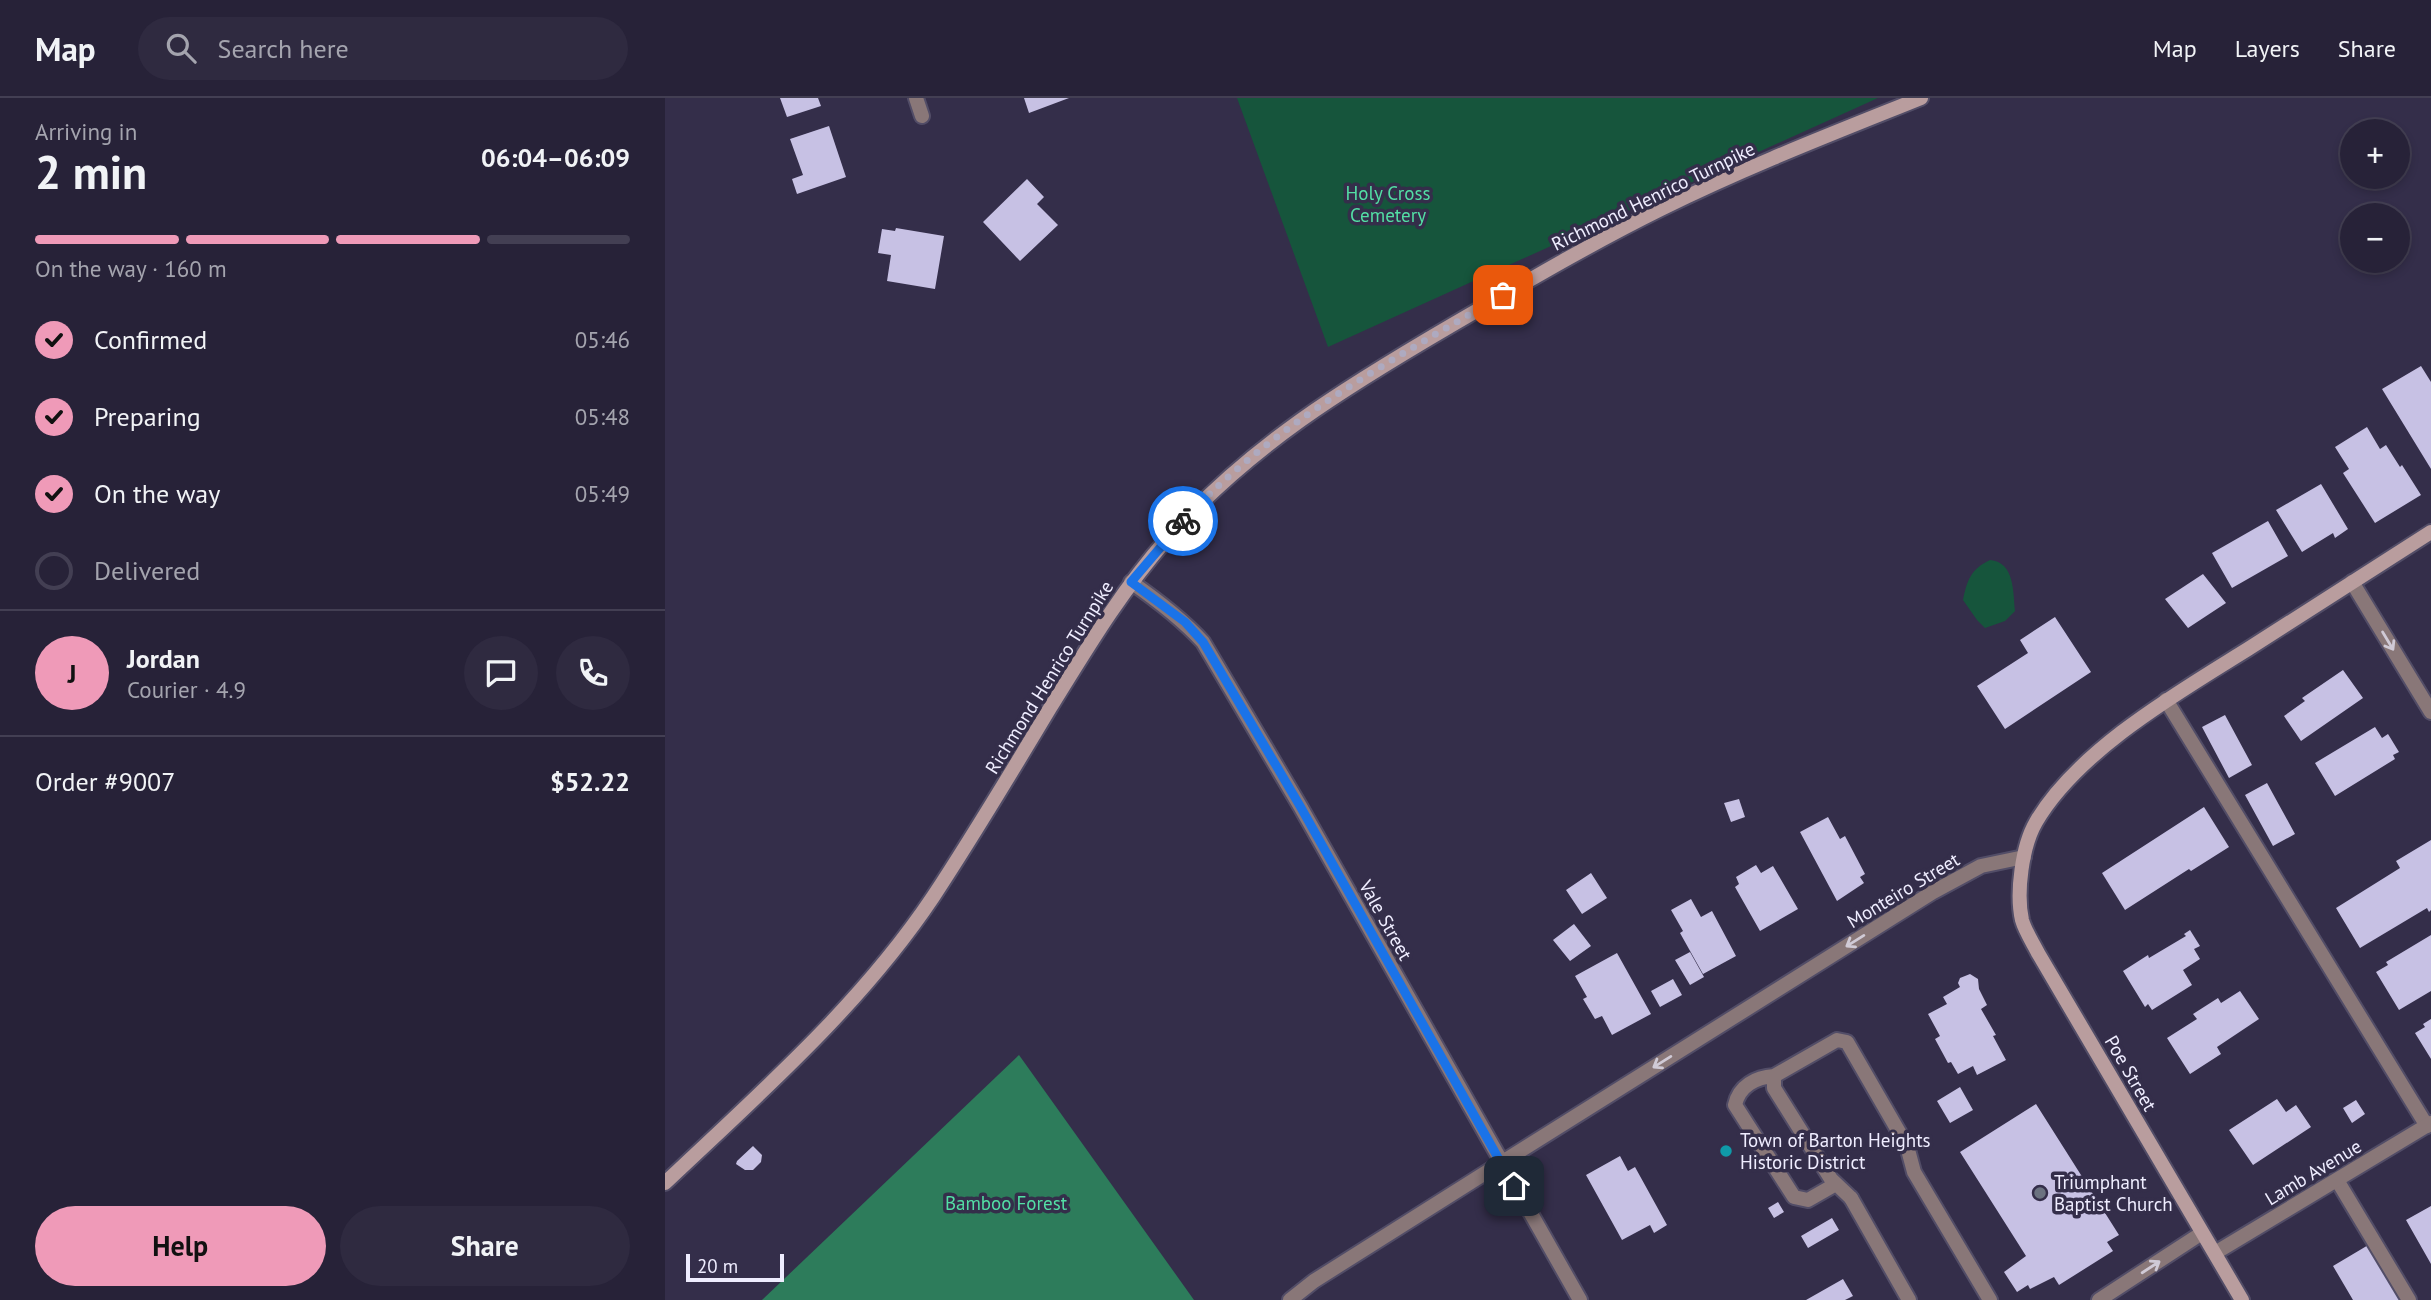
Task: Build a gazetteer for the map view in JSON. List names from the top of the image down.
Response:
{
  "streets": {
    "street": [
      "Richmond Henrico Turnpike",
      "Monteiro Street",
      "Vale Street",
      "Poe Street",
      "Lamb Avenue"
    ]
  },
  "crossings": [
    ["Richmond Henrico Turnpike", "Vale Street"],
    ["Monteiro Street", "Vale Street"],
    ["Monteiro Street", "Poe Street"],
    ["Poe Street", "Lamb Avenue"]
  ],
  "one_way": ["Monteiro Street"],
  "parks": ["Holy Cross Cemetery", "Bamboo Forest"],
  "places": ["Town of Barton Heights Historic District", "Triumphant Baptist Church"],
  "scale_bar": "20 m",
  "page": {
    "header": "Map",
    "search": "Search here",
    "nav": ["Map", "Layers", "Share"],
    "heading": ["2 min", "Arriving in", "06:04–06:09"],
    "panel": [
      "Jordan",
      "Courier · 4.9",
      "Order #9007",
      "$52.22"
    ],
    "map_buttons": ["+", "−"],
    "bar": "On the way · 160 m",
    "list": [
      ["Confirmed", "05:46"],
      ["Preparing", "05:48"],
      ["On the way", "05:49"],
      "Delivered"
    ],
    "round": "J",
    "buttons": ["Help", "Share"],
    "scale": "20 m"
  }
}
